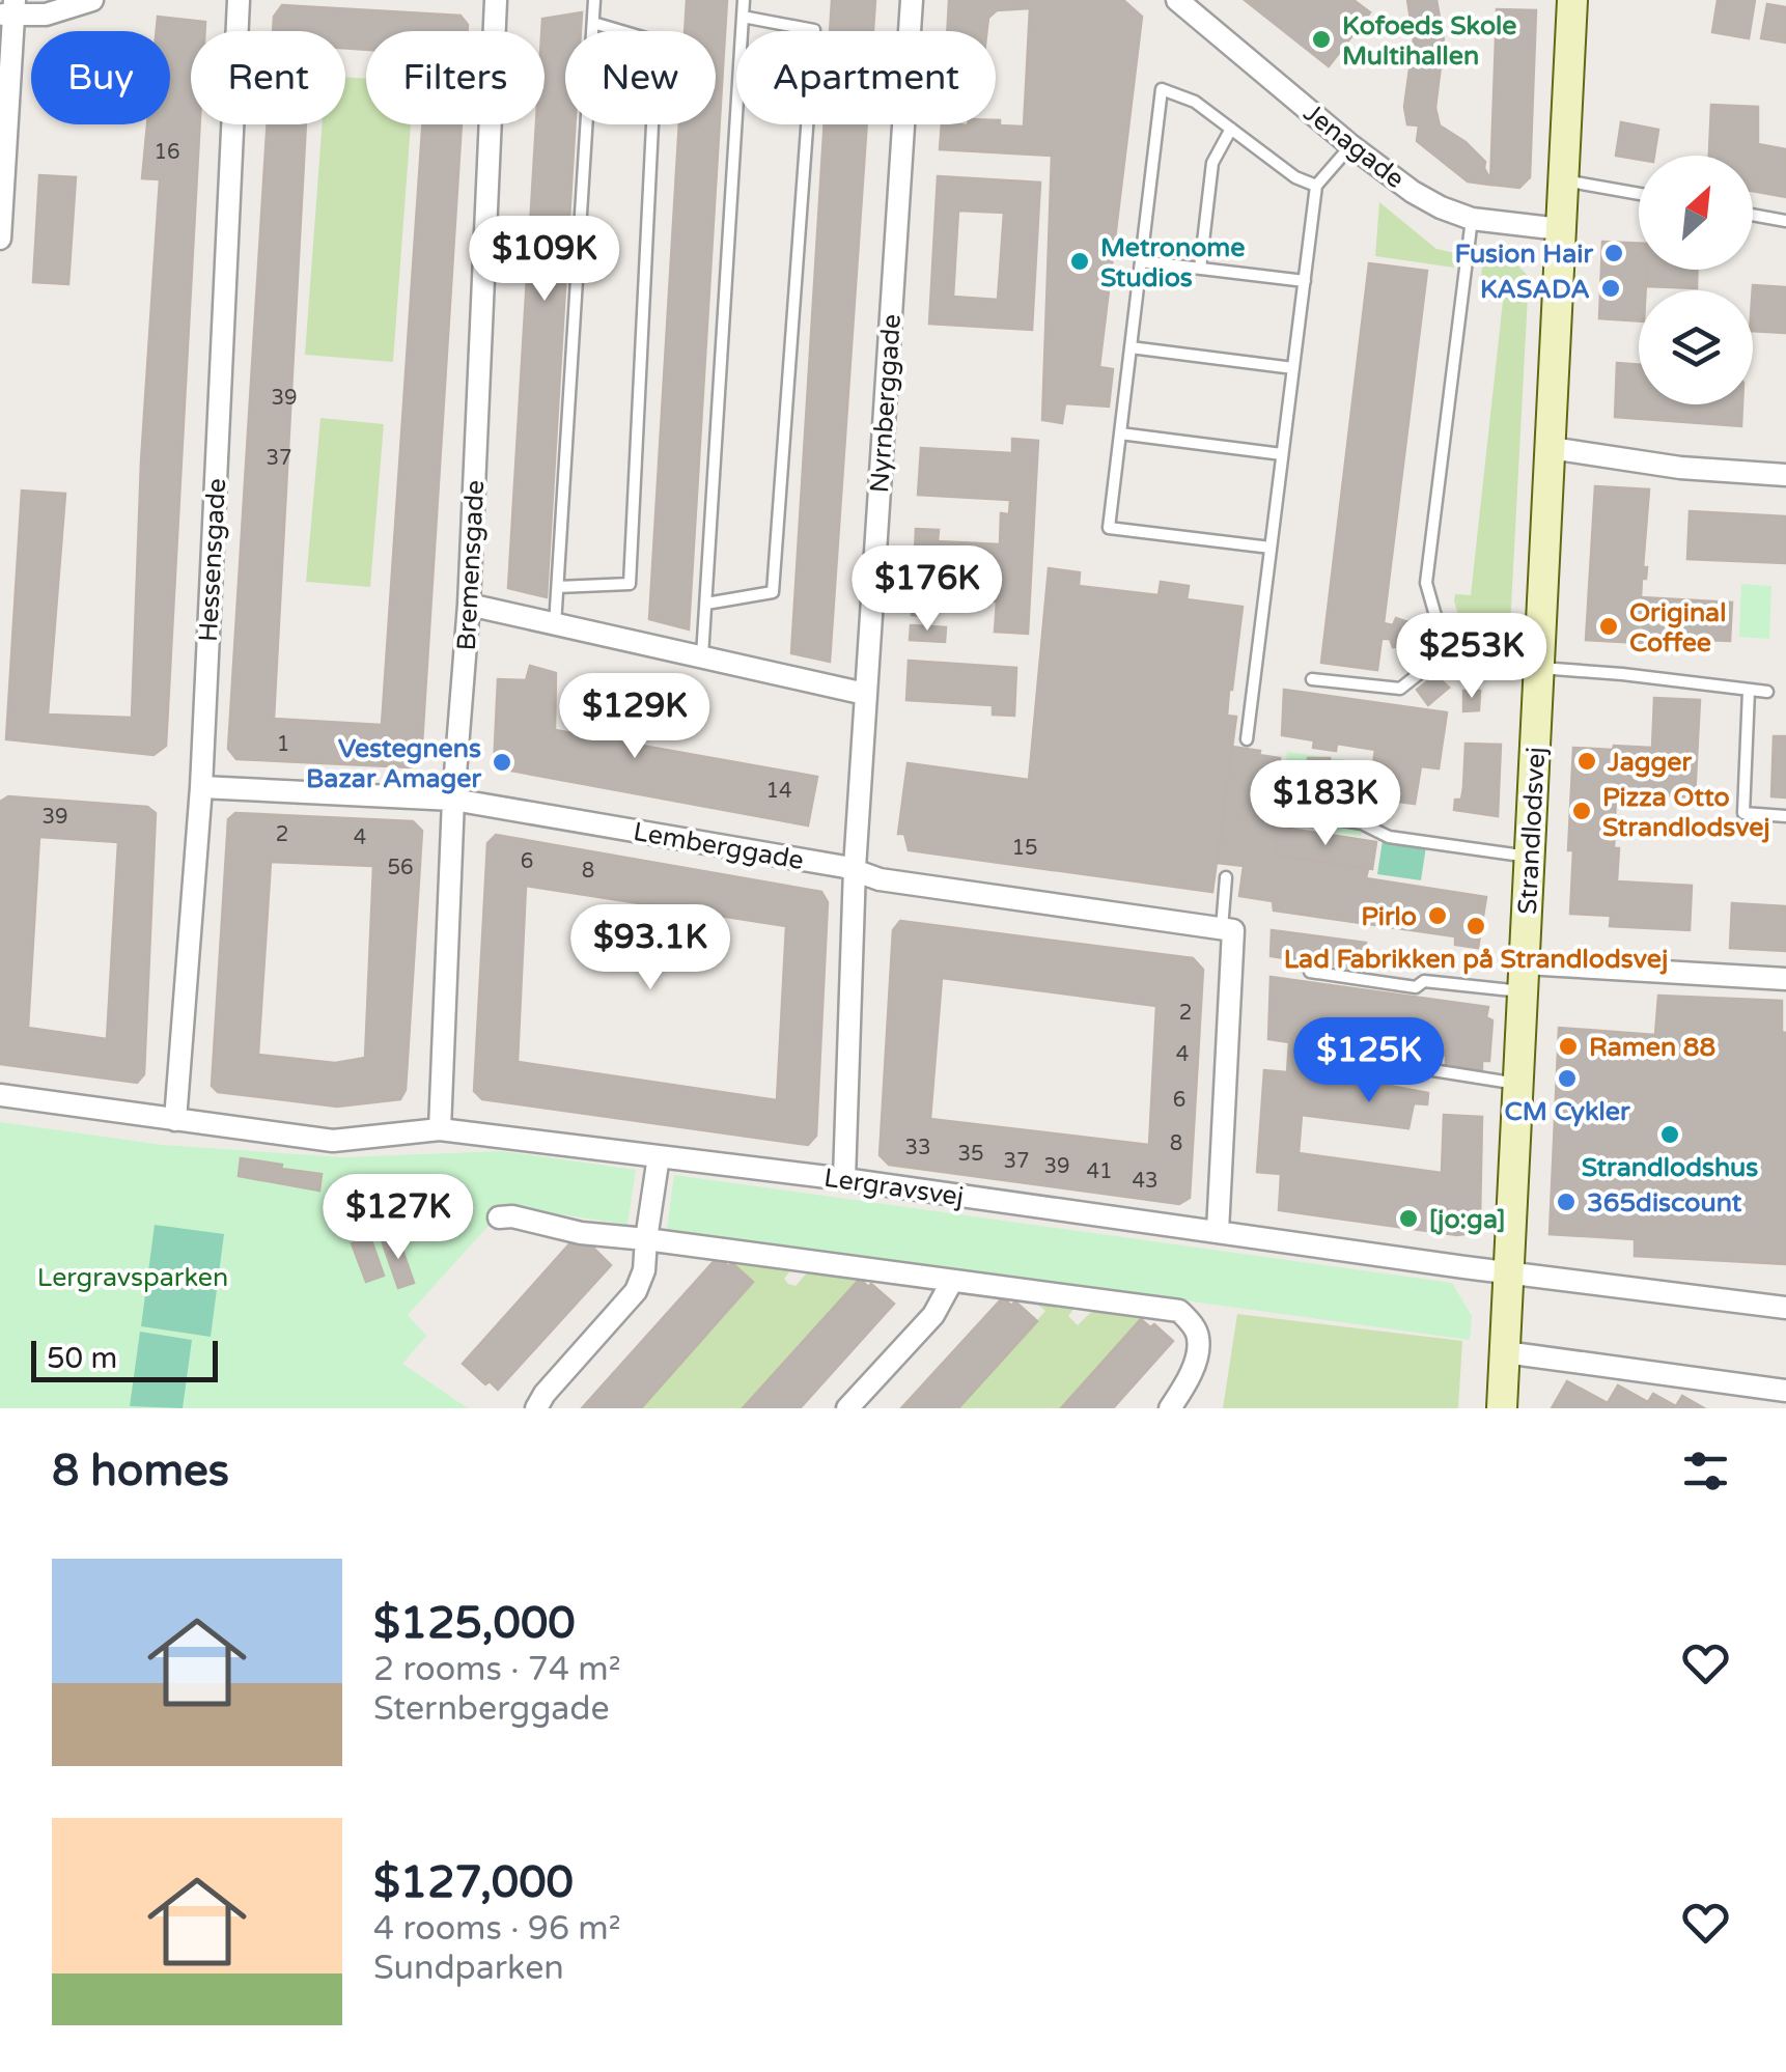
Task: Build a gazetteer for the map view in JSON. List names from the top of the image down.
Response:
{
  "streets": {
    "street": [
      "Jenagade",
      "Nyrnberggade",
      "Hessensgade",
      "Bremensgade",
      "Strandlodsvej",
      "Lemberggade",
      "Lergravsvej"
    ]
  },
  "crossings": [
    ["Jenagade", "Strandlodsvej"],
    ["Nyrnberggade", "Lemberggade"],
    ["Nyrnberggade", "Lergravsvej"],
    ["Hessensgade", "Lemberggade"],
    ["Hessensgade", "Lergravsvej"],
    ["Bremensgade", "Lemberggade"],
    ["Bremensgade", "Lergravsvej"],
    ["Strandlodsvej", "Lergravsvej"]
  ],
  "parks": ["Lergravsparken"],
  "places": [
    "Kofoeds Skole Multihallen",
    "Fusion Hair",
    "Metronome Studios",
    "KASADA",
    "Original Coffee",
    "Jagger",
    "Vestegnens Bazar Amager",
    "Pizza Otto Strandlodsvej",
    "Pirlo",
    "Lad Fabrikken på Strandlodsvej",
    "Ramen 88",
    "CM Cykler",
    "Strandlodshus",
    "365discount",
    "[jo:ga]"
  ],
  "house_numbers": [
    "16",
    "39",
    "37",
    "1",
    "14",
    "39",
    "2",
    "4",
    "15",
    "6",
    "56",
    "8",
    "2",
    "4",
    "6",
    "8",
    "33",
    "35",
    "37",
    "39",
    "41",
    "43"
  ],
  "scale_bar": "50 m",
  "north": "top right",
  "page": {
    "chip": [
      "Buy",
      "Rent",
      "Filters",
      "New",
      "Apartment"
    ],
    "price": [
      "$109K",
      "$176K",
      "$253K",
      "$129K",
      "$183K",
      "$93.1K",
      "$125K",
      "$127K"
    ],
    "scale": "50 m",
    "heading": "8 homes",
    "list": [
      {
        "name": "$125,000",
        "note": "2 rooms · 74 m² · Sternberggade"
      },
      {
        "name": "$127,000",
        "note": "4 rooms · 96 m² · Sundparken"
      }
    ]
  }
}
